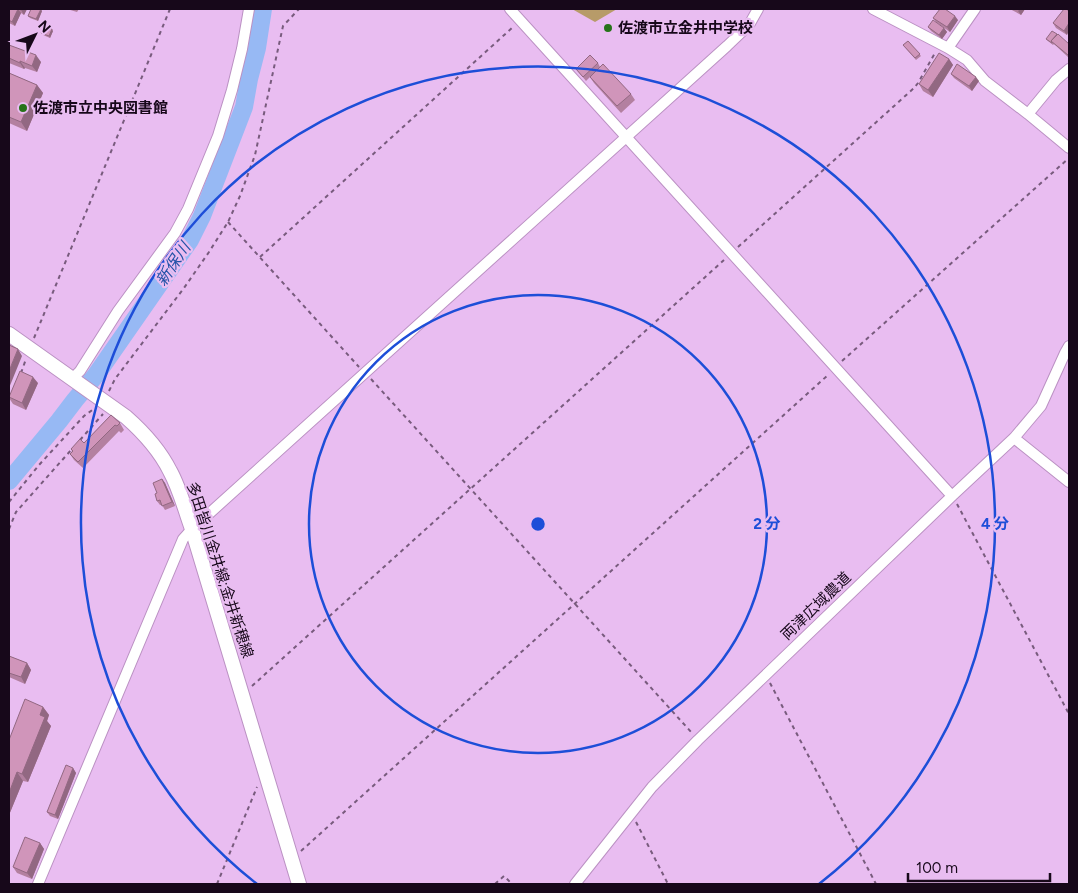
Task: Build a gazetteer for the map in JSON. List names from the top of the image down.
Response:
{
  "streets": {
    "main road": ["多田皆川金井線;金井新穂線"],
    "street": ["両津広域農道"]
  },
  "water": ["新保川"],
  "places": ["佐渡市立金井中学校", "佐渡市立中央図書館"],
  "scale_bar": "100 m",
  "north": "top right",
  "rings": ["2 分", "4 分"]
}
